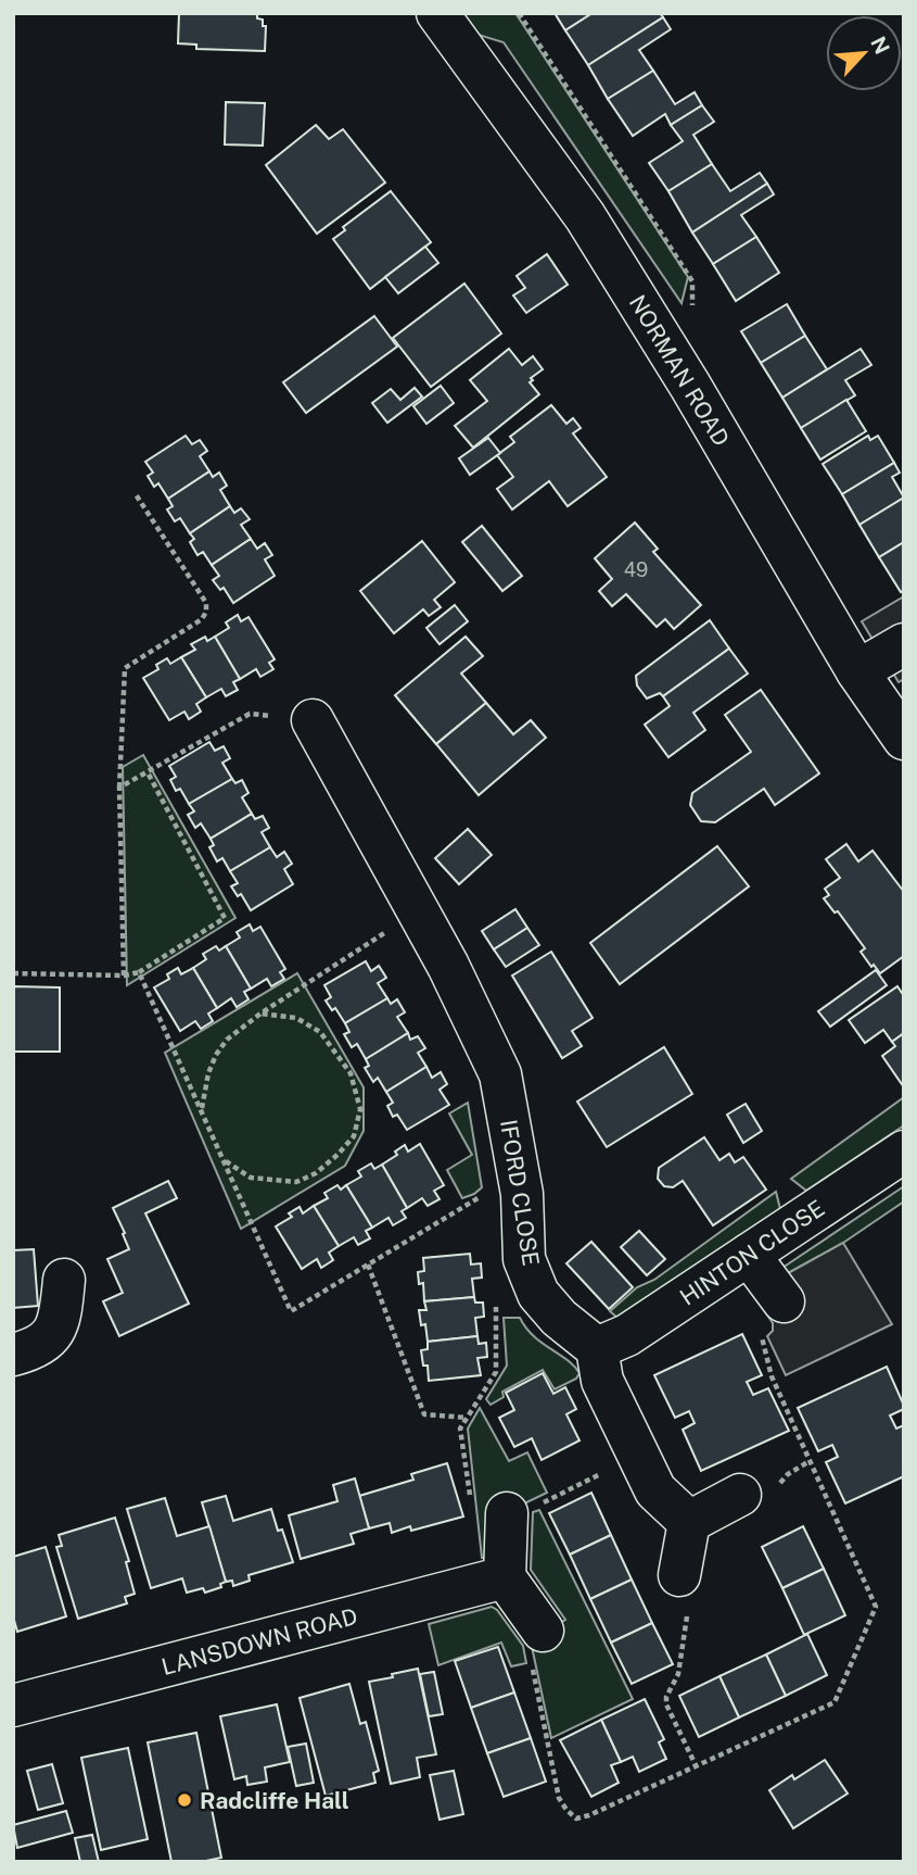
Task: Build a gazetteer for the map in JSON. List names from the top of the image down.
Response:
{
  "streets": {
    "street": [
      "NORMAN ROAD",
      "IFORD CLOSE",
      "HINTON CLOSE",
      "LANSDOWN ROAD"
    ]
  },
  "crossings": [
    ["IFORD CLOSE", "HINTON CLOSE"]
  ],
  "places": ["Radcliffe Hall"],
  "house_numbers": ["49"],
  "north": "top right"
}
